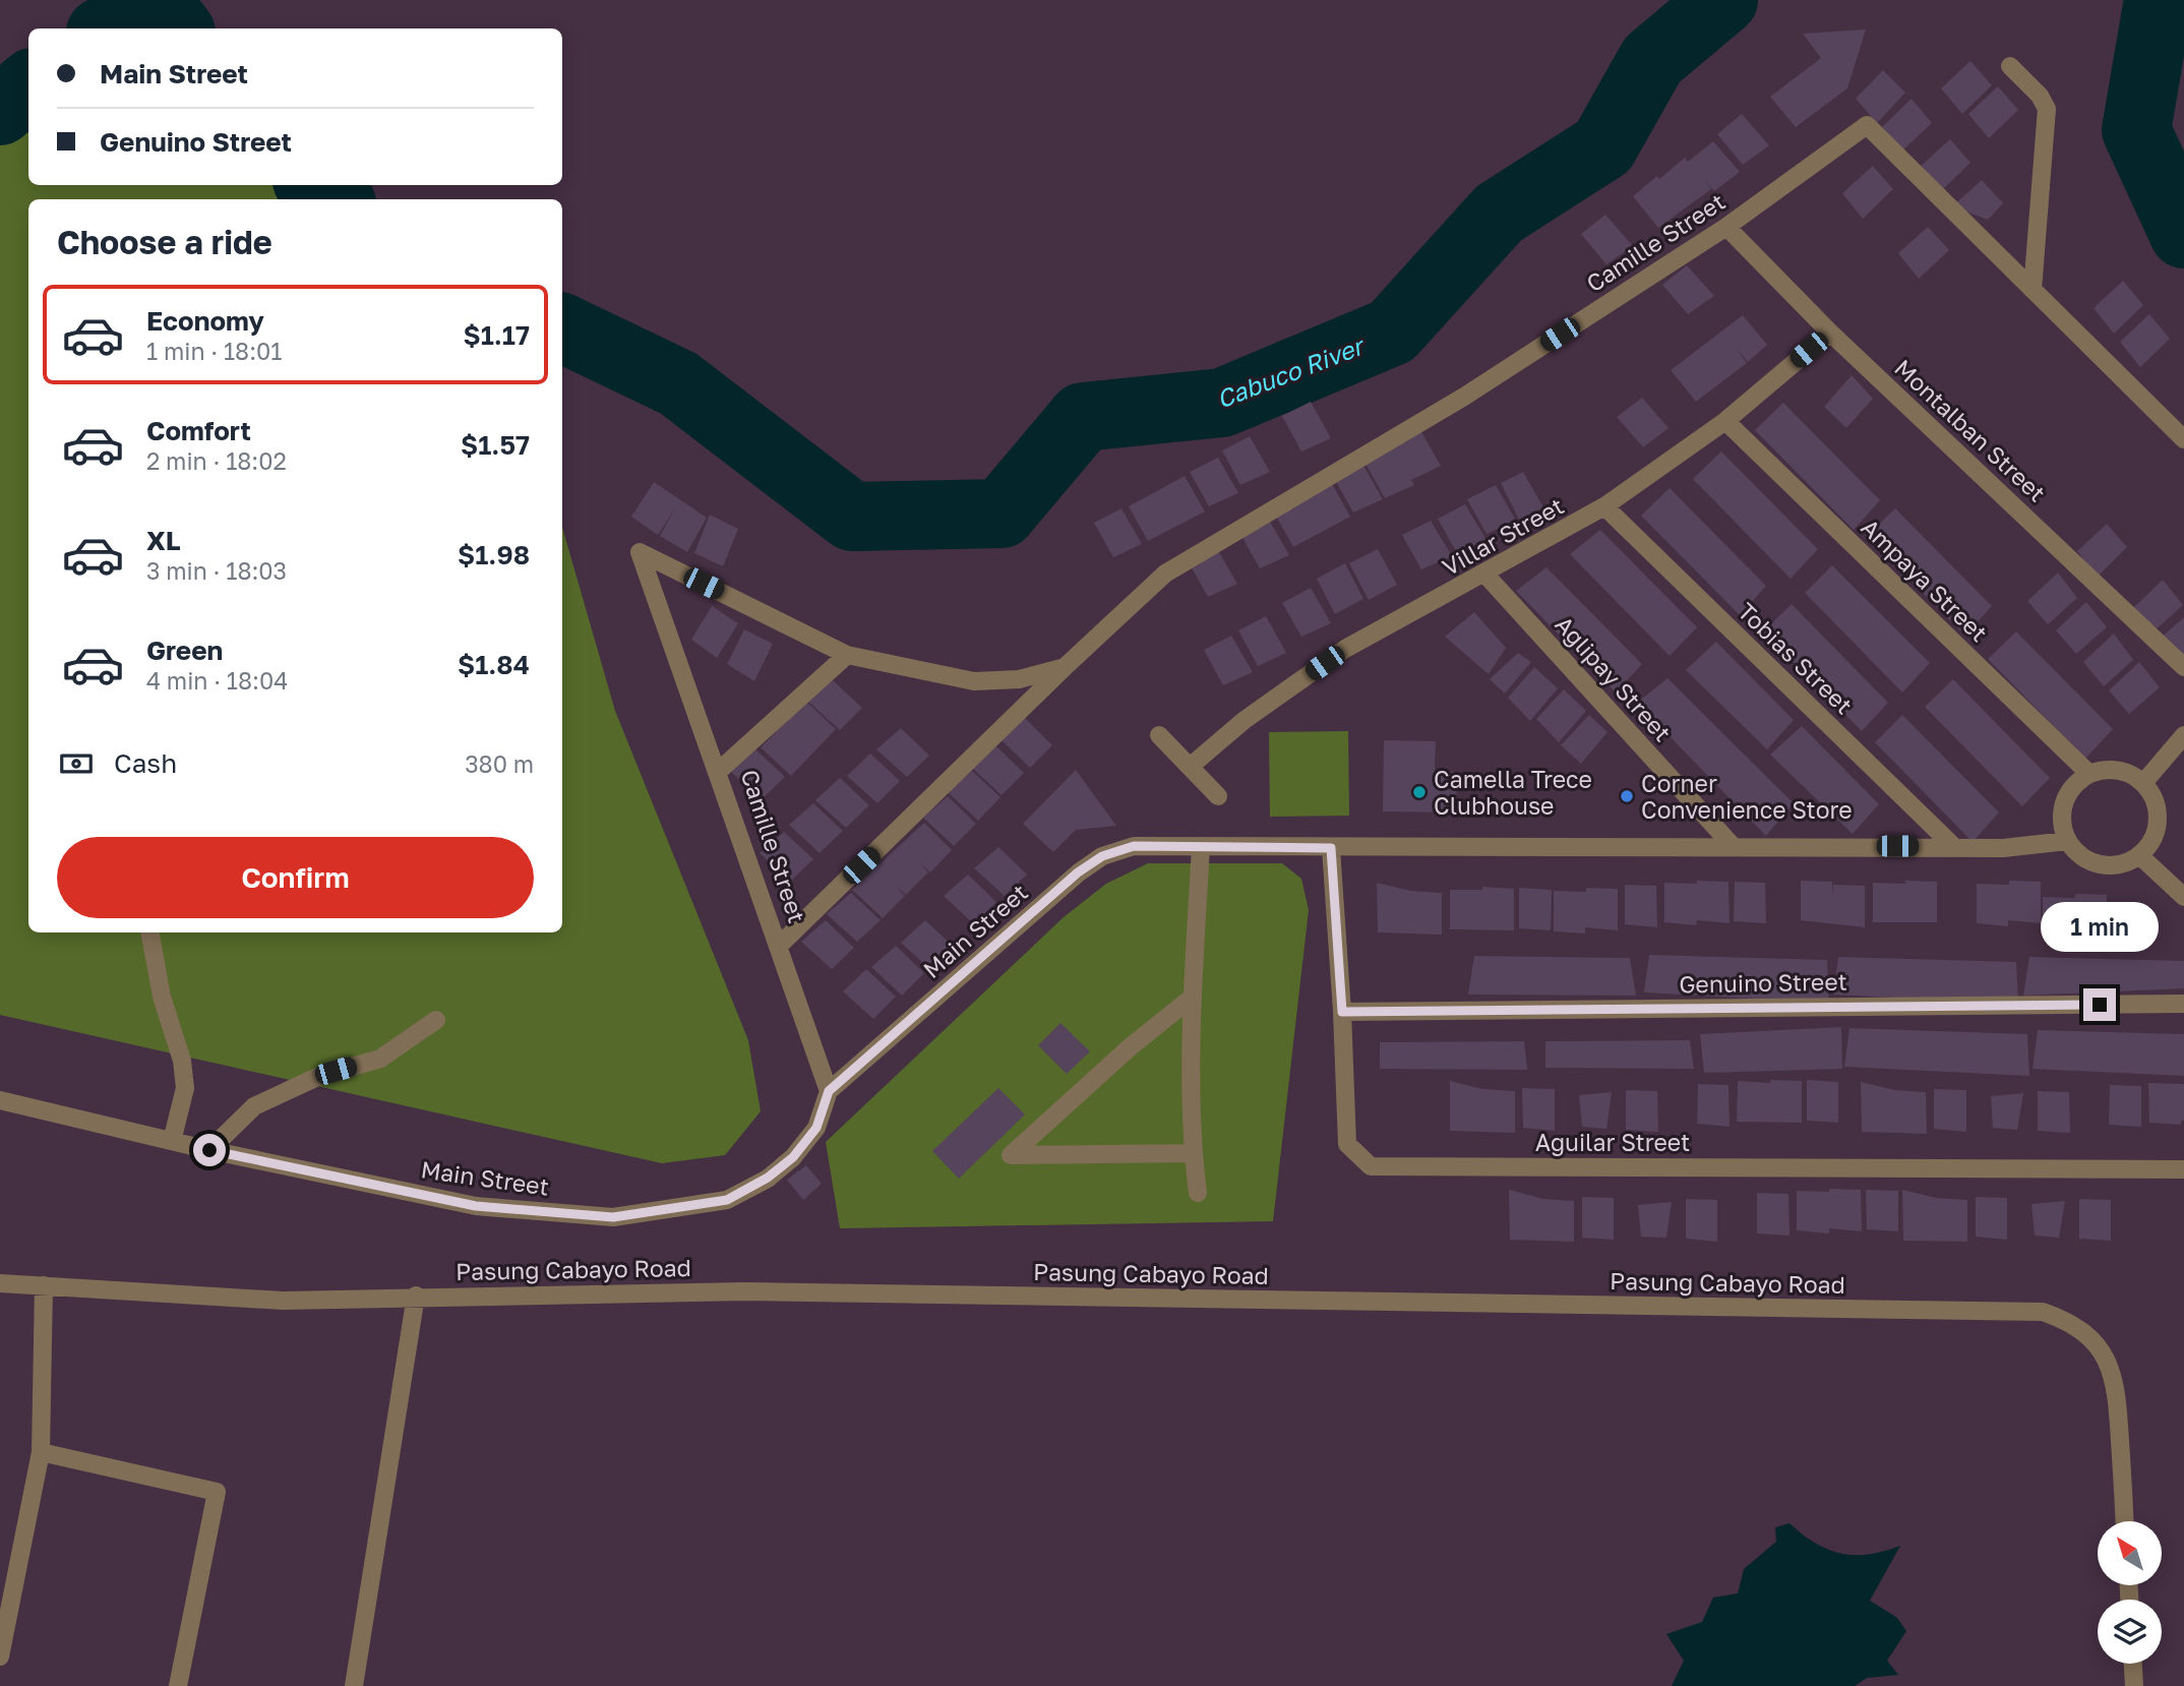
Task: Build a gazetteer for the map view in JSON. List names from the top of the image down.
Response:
{
  "streets": {
    "street": [
      "Camille Street",
      "Montalban Street",
      "Villar Street",
      "Ampaya Street",
      "Tobias Street",
      "Aglipay Street",
      "Main Street",
      "Genuino Street",
      "Aguilar Street",
      "Pasung Cabayo Road"
    ]
  },
  "crossings": [
    ["Camille Street", "Montalban Street"],
    ["Camille Street", "Main Street"],
    ["Montalban Street", "Villar Street"],
    ["Villar Street", "Ampaya Street"],
    ["Villar Street", "Tobias Street"],
    ["Villar Street", "Aglipay Street"],
    ["Ampaya Street", "Main Street"],
    ["Tobias Street", "Main Street"],
    ["Aglipay Street", "Main Street"],
    ["Main Street", "Aguilar Street"],
    ["Genuino Street", "Aguilar Street"]
  ],
  "water": ["Cabuco River"],
  "places": ["Camella Trece Clubhouse", "Corner Convenience Store"],
  "north": "top left",
  "page": {
    "banner": ["Main Street", "Genuino Street"],
    "heading": "Choose a ride",
    "list": [
      {
        "name": "Economy",
        "note": "1 min · 18:01",
        "value": "$1.17"
      },
      {
        "name": "Comfort",
        "note": "2 min · 18:02",
        "value": "$1.57"
      },
      {
        "name": "XL",
        "note": "3 min · 18:03",
        "value": "$1.98"
      },
      {
        "name": "Green",
        "note": "4 min · 18:04",
        "value": "$1.84"
      }
    ],
    "pay": ["Cash", "380 m"],
    "buttons": "Confirm",
    "bubble": "1 min"
  }
}
